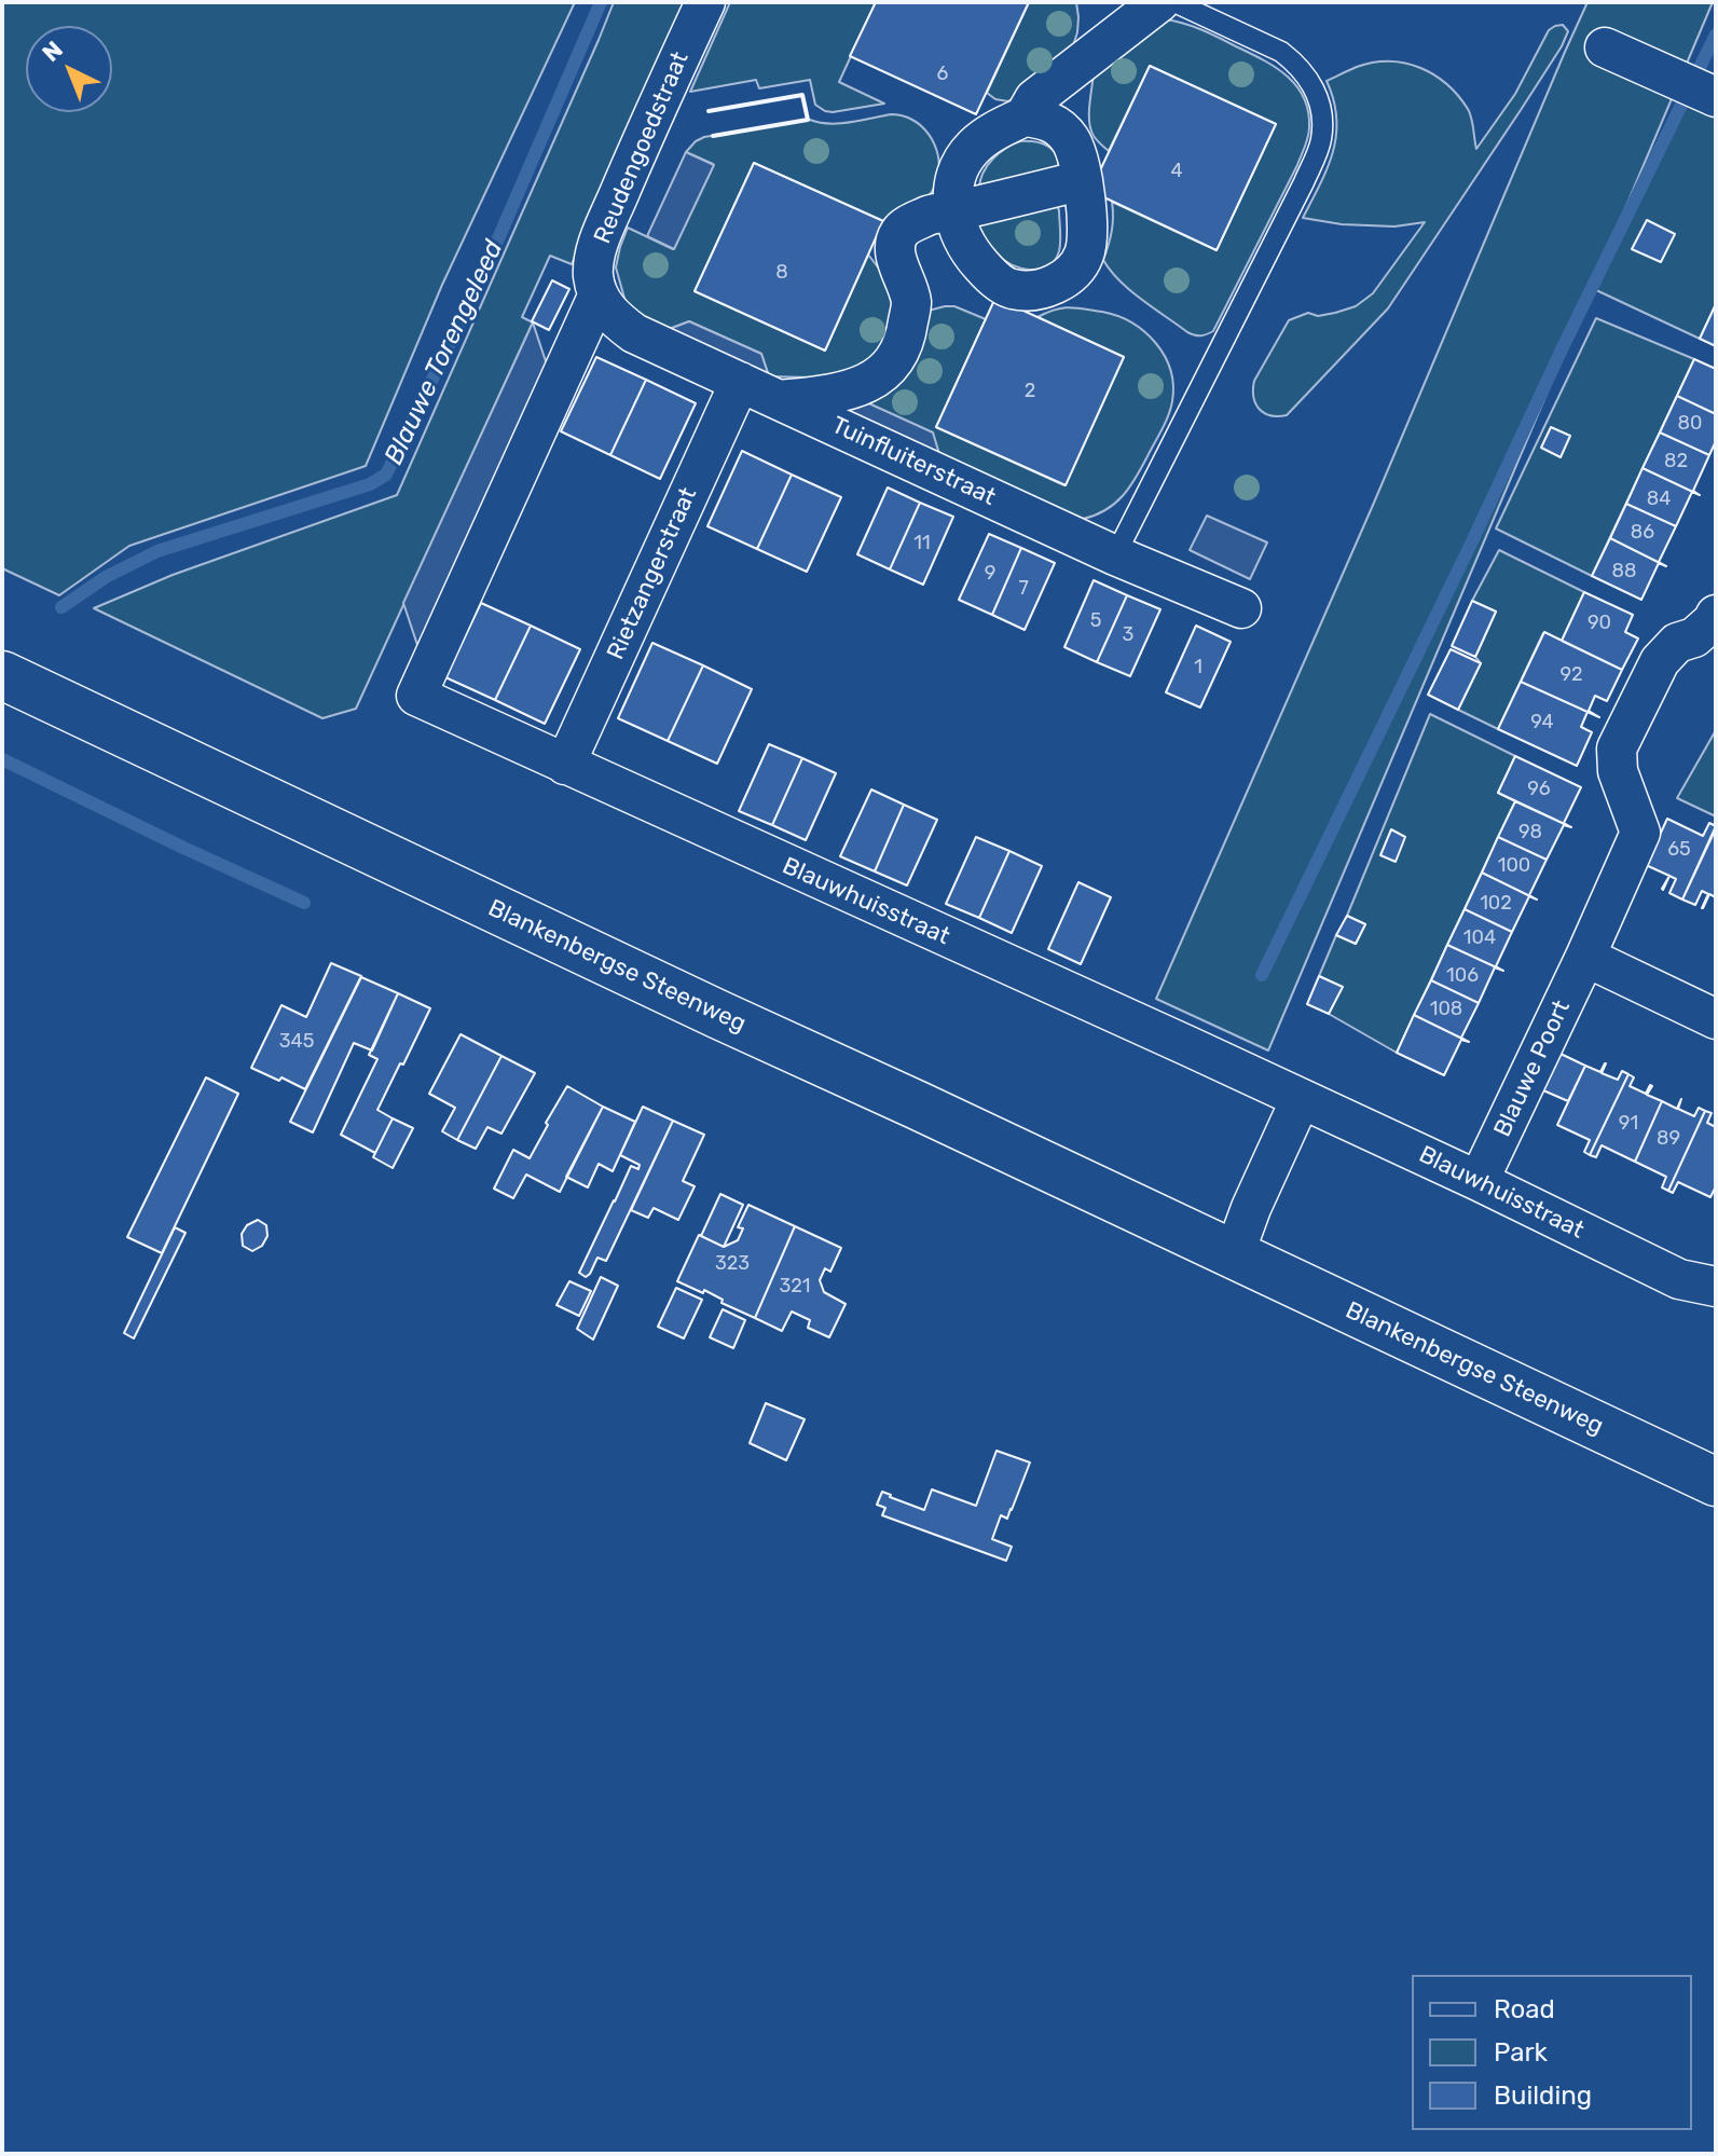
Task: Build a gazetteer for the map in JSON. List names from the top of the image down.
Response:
{
  "streets": {
    "main road": ["Blankenbergse Steenweg"],
    "street": [
      "Reudengoedstraat",
      "Tuinfluiterstraat",
      "Rietzangerstraat",
      "Blauwhuisstraat",
      "Blauwe Poort"
    ]
  },
  "crossings": [
    ["Reudengoedstraat", "Tuinfluiterstraat"],
    ["Reudengoedstraat", "Blauwhuisstraat"],
    ["Tuinfluiterstraat", "Rietzangerstraat"],
    ["Tuinfluiterstraat", "Blauwhuisstraat"],
    ["Rietzangerstraat", "Blauwhuisstraat"],
    ["Blauwhuisstraat", "Blauwe Poort"]
  ],
  "water": ["Blauwe Torengeleed"],
  "house_numbers": [
    "6",
    "4",
    "8",
    "2",
    "80",
    "82",
    "84",
    "86",
    "11",
    "88",
    "9",
    "7",
    "5",
    "90",
    "3",
    "1",
    "92",
    "94",
    "96",
    "98",
    "65",
    "100",
    "102",
    "104",
    "106",
    "108",
    "345",
    "91",
    "89",
    "323",
    "321"
  ],
  "legend": ["Road", "Park", "Building"],
  "north": "top left"
}
